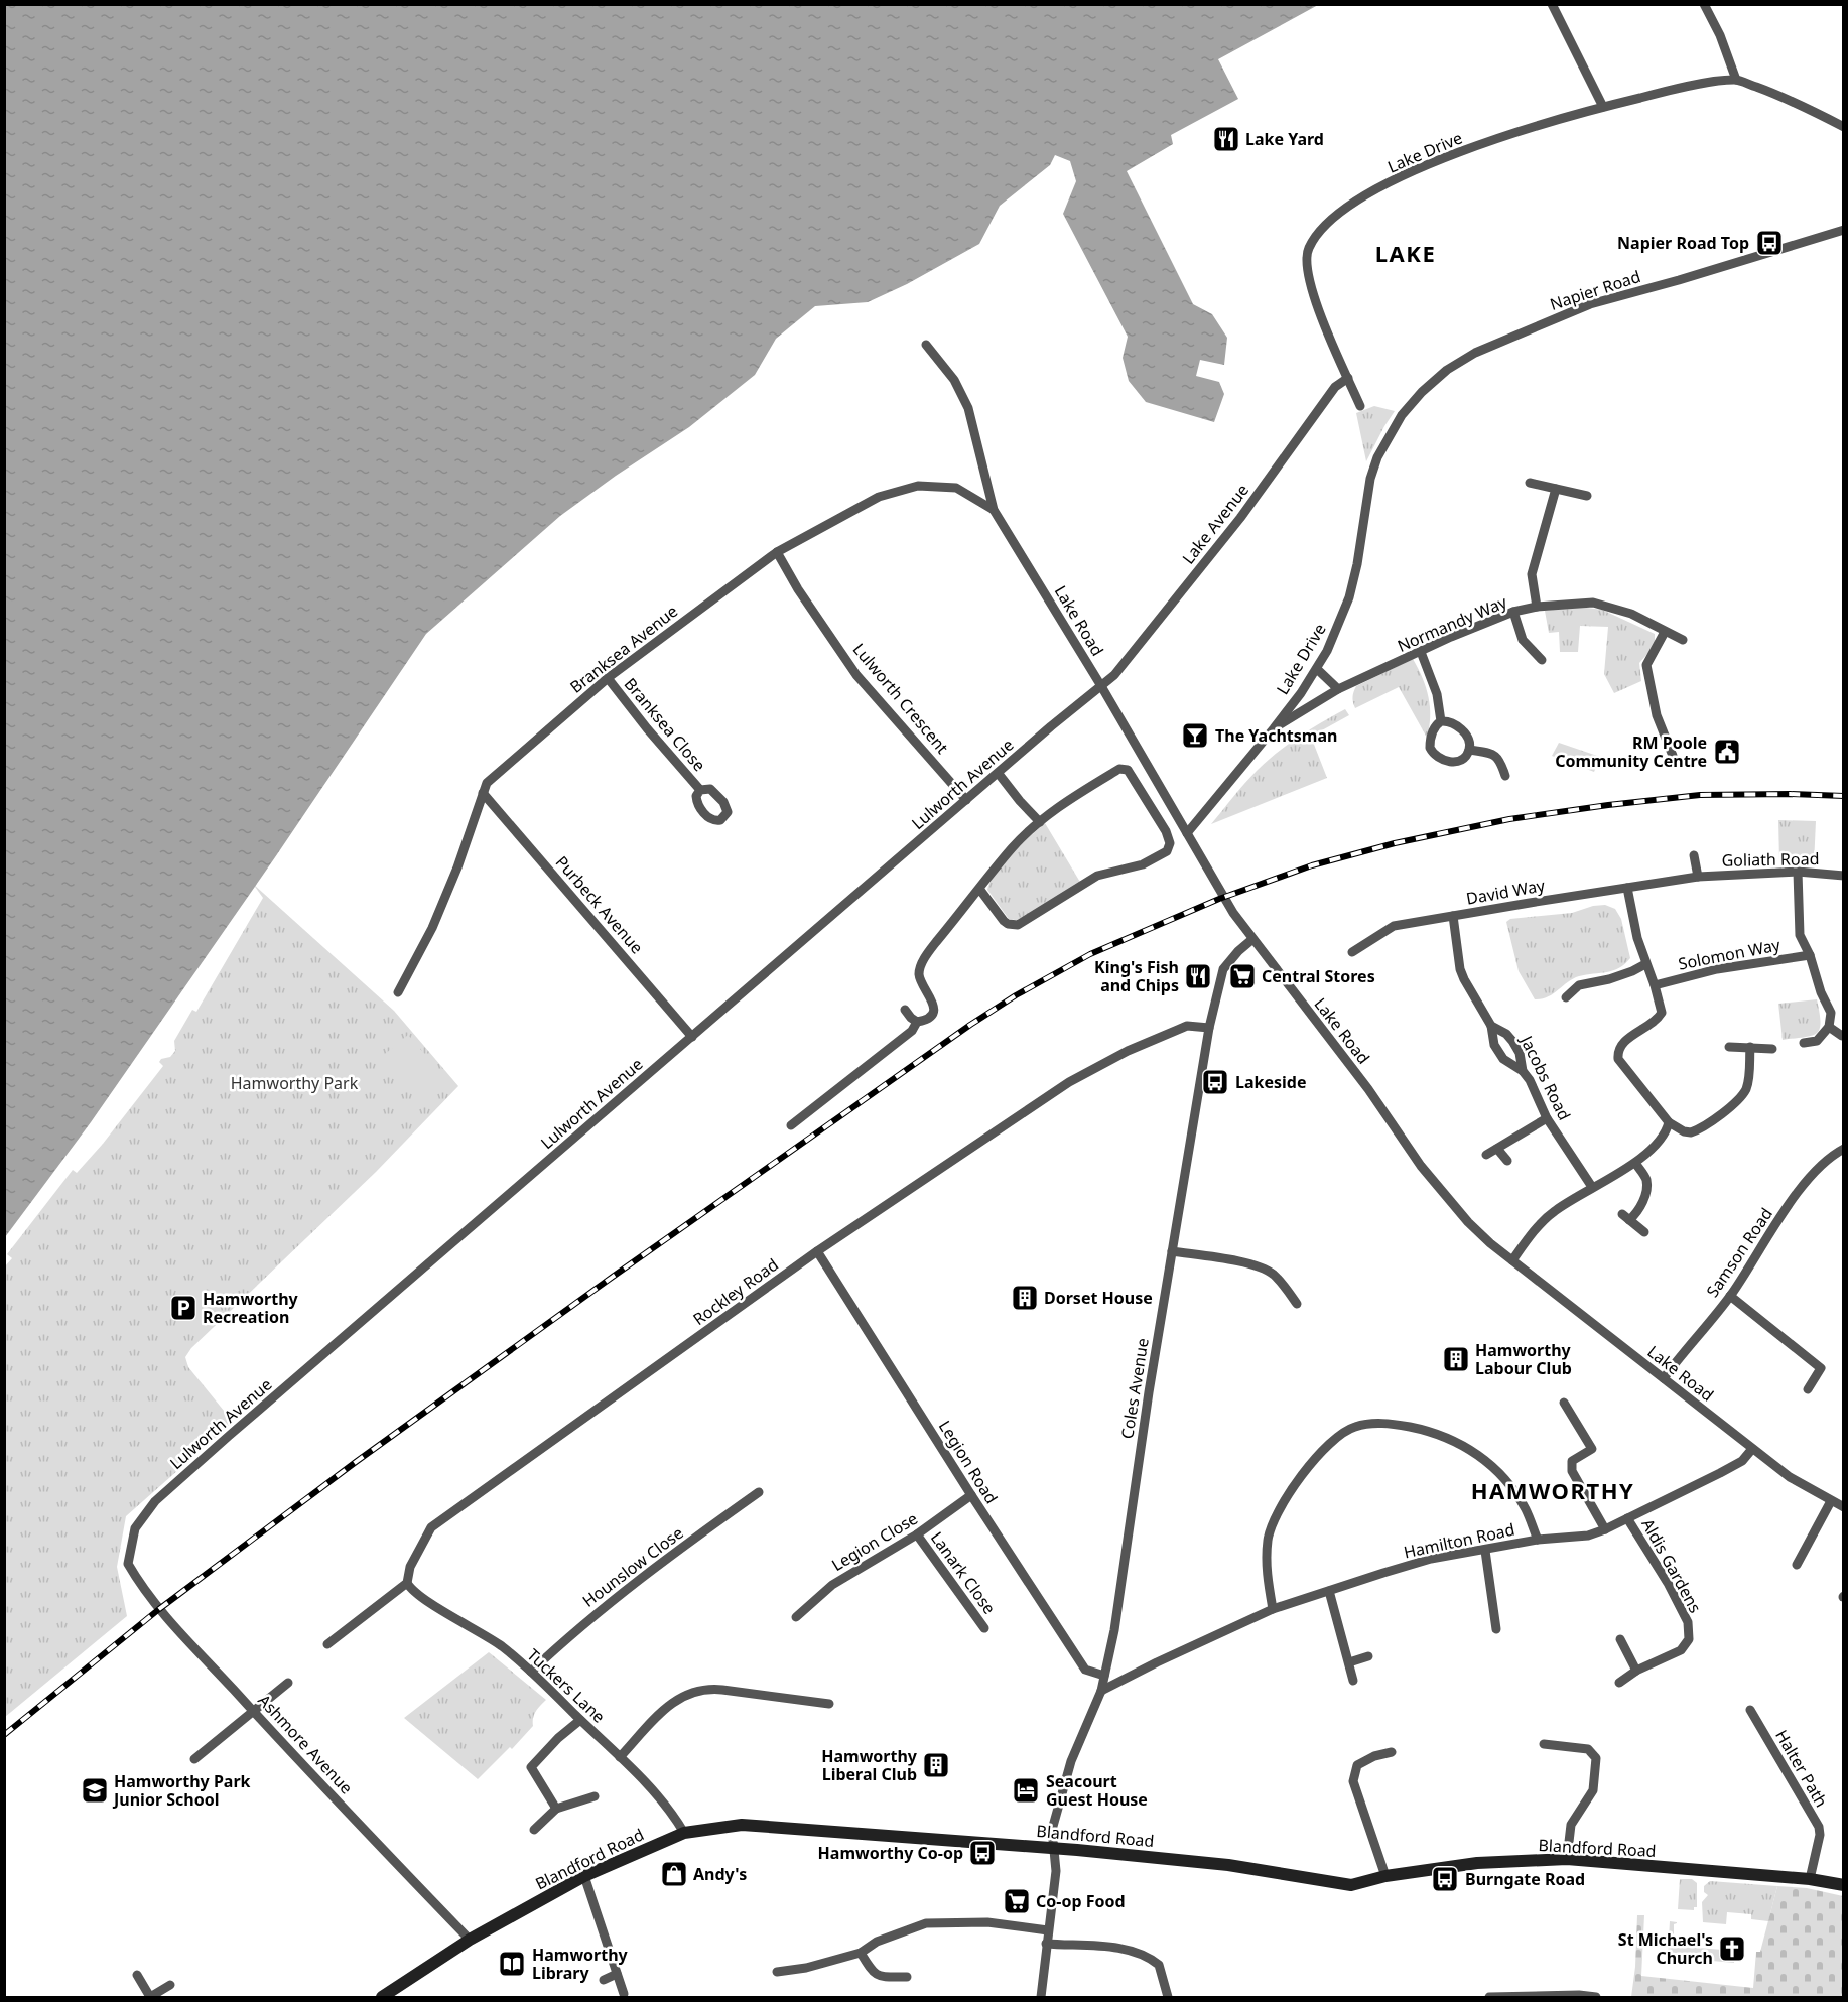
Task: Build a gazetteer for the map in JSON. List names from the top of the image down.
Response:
{
  "streets": {
    "main road": ["Blandford Road"],
    "street": [
      "Lake Drive",
      "Napier Road",
      "Lake Avenue",
      "Lake Road",
      "Normandy Way",
      "Branksea Avenue",
      "Lulworth Crescent",
      "Branksea Close",
      "Lulworth Avenue",
      "Goliath Road",
      "David Way",
      "Purbeck Avenue",
      "Solomon Way",
      "Jacobs Road",
      "Samson Road",
      "Rockley Road",
      "Coles Avenue",
      "Legion Road",
      "Hamilton Road",
      "Legion Close",
      "Aldis Gardens",
      "Hounslow Close",
      "Lanark Close",
      "Tuckers Lane",
      "Ashmore Avenue",
      "Halter Path"
    ]
  },
  "crossings": [
    ["Lake Drive", "Napier Road"],
    ["Lake Drive", "Lake Avenue"],
    ["Lake Drive", "Lake Road"],
    ["Lake Drive", "Normandy Way"],
    ["Lake Avenue", "Lake Road"],
    ["Lake Avenue", "Lulworth Avenue"],
    ["Lake Road", "Branksea Avenue"],
    ["Lake Road", "Lulworth Avenue"],
    ["Lake Road", "Samson Road"],
    ["Lake Road", "Coles Avenue"],
    ["Lake Road", "Hamilton Road"],
    ["Branksea Avenue", "Lulworth Crescent"],
    ["Branksea Avenue", "Branksea Close"],
    ["Branksea Avenue", "Purbeck Avenue"],
    ["Lulworth Crescent", "Lulworth Avenue"],
    ["Lulworth Avenue", "Purbeck Avenue"],
    ["Lulworth Avenue", "Ashmore Avenue"],
    ["Goliath Road", "David Way"],
    ["David Way", "Jacobs Road"],
    ["Rockley Road", "Coles Avenue"],
    ["Rockley Road", "Legion Road"],
    ["Rockley Road", "Tuckers Lane"],
    ["Coles Avenue", "Legion Road"],
    ["Coles Avenue", "Hamilton Road"],
    ["Coles Avenue", "Blandford Road"],
    ["Legion Road", "Legion Close"],
    ["Hamilton Road", "Aldis Gardens"],
    ["Legion Close", "Lanark Close"],
    ["Hounslow Close", "Tuckers Lane"],
    ["Tuckers Lane", "Blandford Road"],
    ["Ashmore Avenue", "Blandford Road"],
    ["Halter Path", "Blandford Road"]
  ],
  "districts": ["LAKE", "HAMWORTHY"],
  "parks": ["Hamworthy Park"],
  "places": {
    "restaurant": ["Lake Yard", "King's Fish and Chips"],
    "bus stop": [
      "Napier Road Top",
      "Lakeside",
      "Hamworthy Co-op",
      "Burngate Road"
    ],
    "bar": ["The Yachtsman"],
    "public building": ["RM Poole Community Centre"],
    "supermarket": ["Central Stores", "Co-op Food"],
    "building": ["Dorset House", "Hamworthy Labour Club", "Hamworthy Liberal Club"],
    "parking": ["Hamworthy Recreation"],
    "school or university": ["Hamworthy Park Junior School"],
    "hotel": ["Seacourt Guest House"],
    "shop": ["Andy's"],
    "church": ["St Michael's Church"],
    "library": ["Hamworthy Library"]
  }
}
